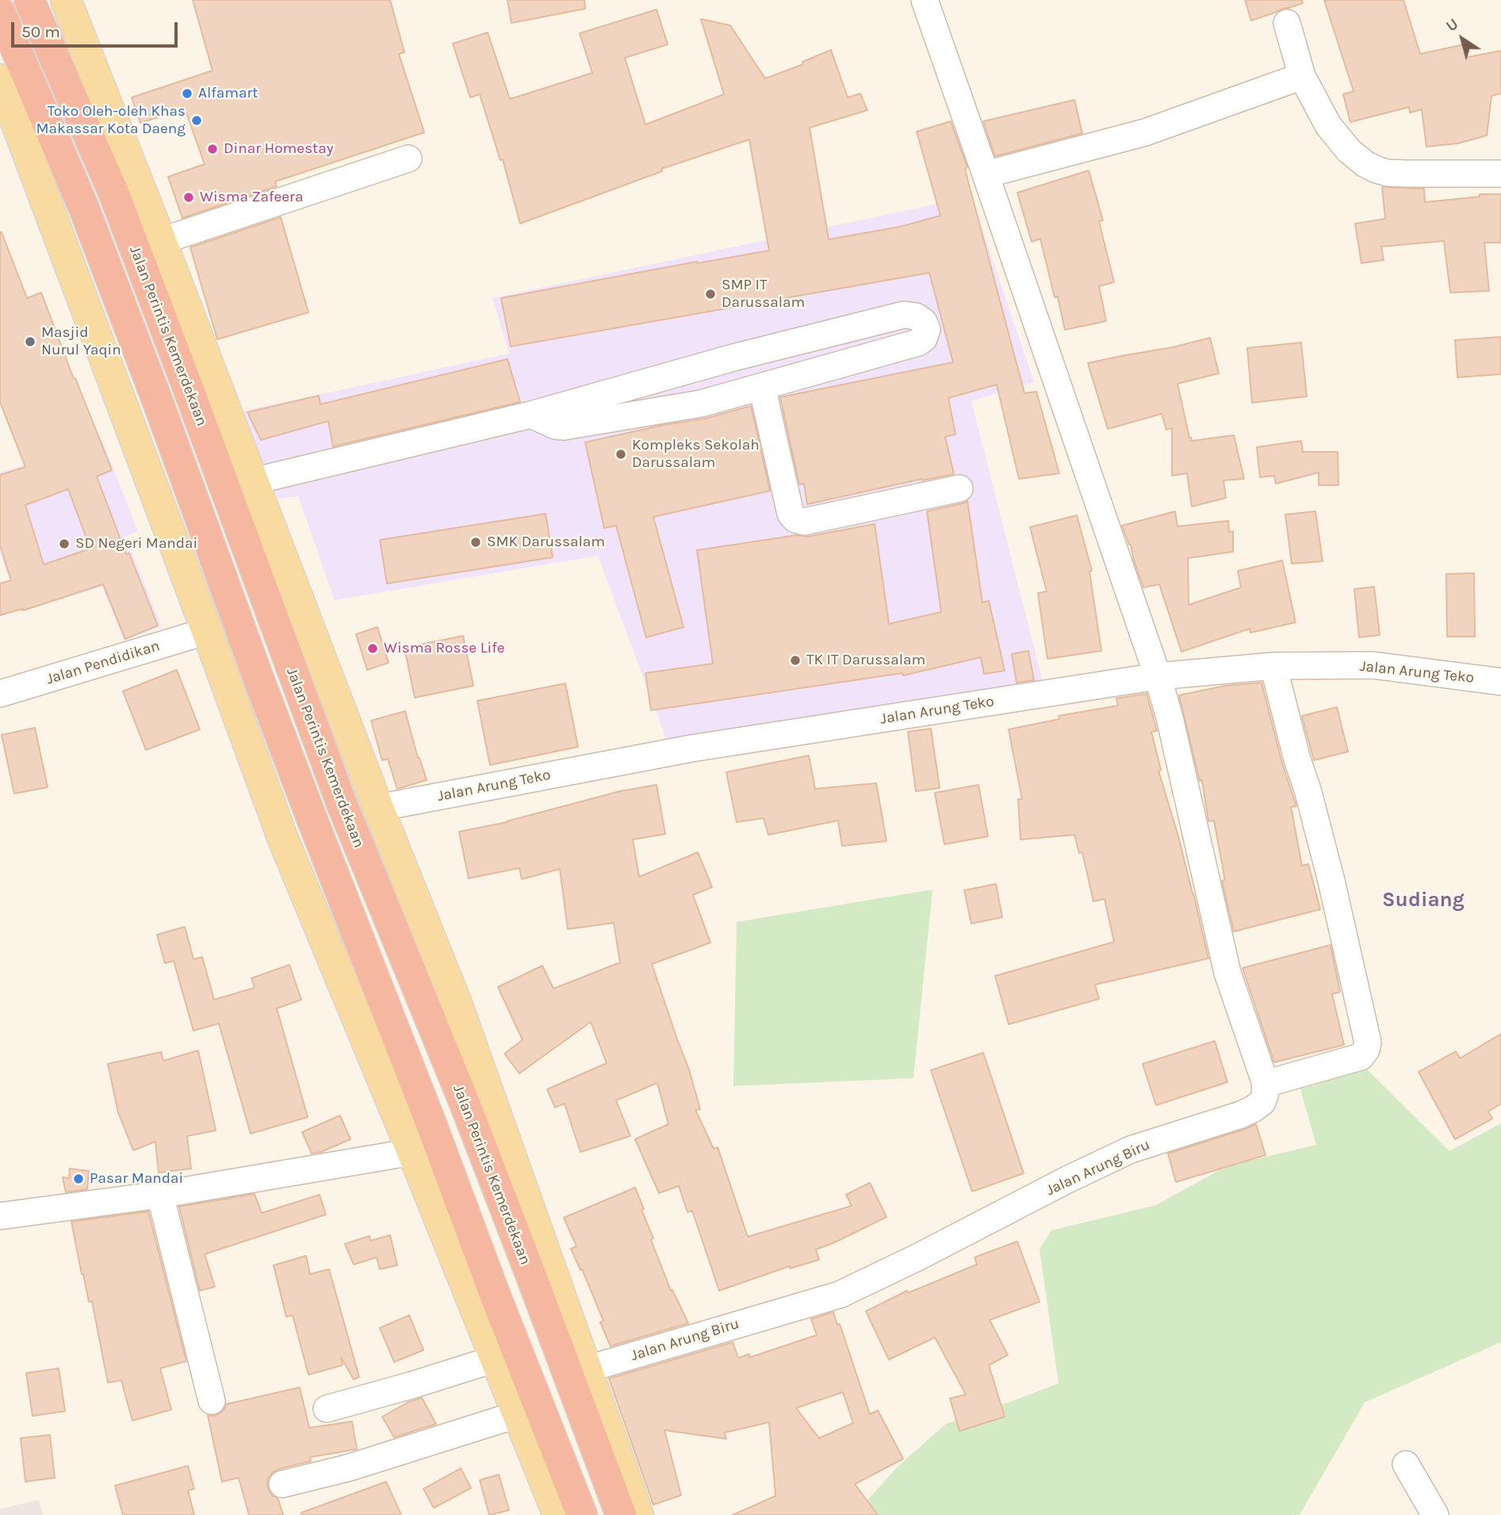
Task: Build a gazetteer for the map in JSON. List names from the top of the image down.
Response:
{
  "streets": {
    "highway": ["Jalan Perintis Kemerdekaan"],
    "street": ["Jalan Pendidikan", "Jalan Arung Teko", "Jalan Arung Biru"]
  },
  "crossings": [
    ["Jalan Perintis Kemerdekaan", "Jalan Arung Teko"],
    ["Jalan Perintis Kemerdekaan", "Jalan Arung Biru"]
  ],
  "districts": ["Sudiang"],
  "places": [
    "Alfamart",
    "Toko Oleh-oleh Khas Makassar Kota Daeng",
    "Dinar Homestay",
    "Wisma Zafeera",
    "SMP IT Darussalam",
    "Masjid Nurul Yaqin",
    "Kompleks Sekolah Darussalam",
    "SMK Darussalam",
    "SD Negeri Mandai",
    "Wisma Rosse Life",
    "TK IT Darussalam",
    "Pasar Mandai"
  ],
  "scale_bar": "50 m",
  "north": "top left"
}
